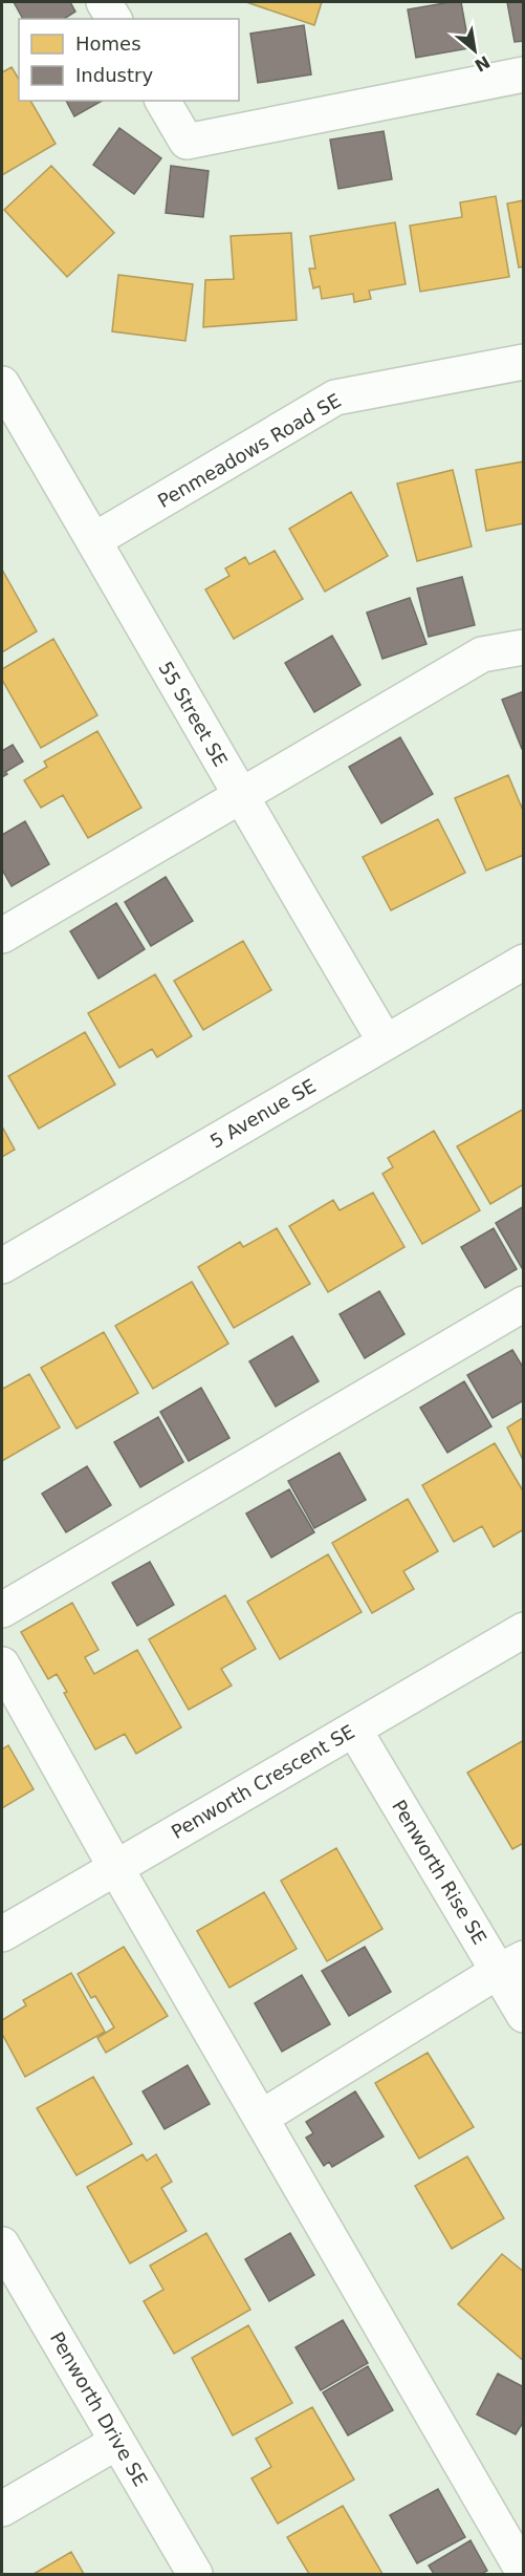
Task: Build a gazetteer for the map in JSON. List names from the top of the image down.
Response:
{
  "streets": {
    "street": [
      "Penmeadows Road SE",
      "55 Street SE",
      "5 Avenue SE",
      "Penworth Crescent SE",
      "Penworth Rise SE",
      "Penworth Drive SE"
    ]
  },
  "crossings": [
    ["Penmeadows Road SE", "55 Street SE"],
    ["55 Street SE", "5 Avenue SE"],
    ["Penworth Crescent SE", "Penworth Rise SE"]
  ],
  "legend": ["Homes", "Industry"],
  "north": "bottom right"
}
